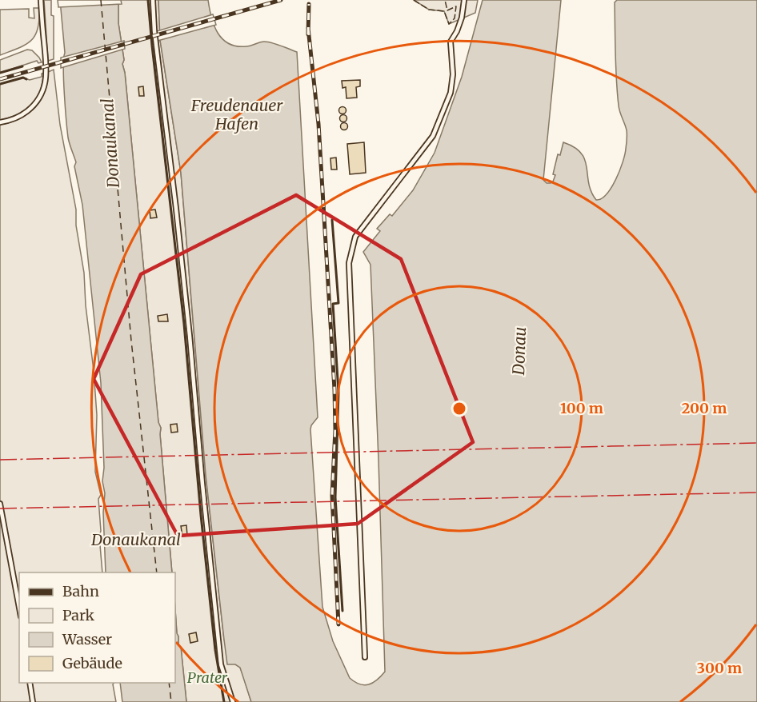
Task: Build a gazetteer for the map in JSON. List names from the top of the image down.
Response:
{
  "water": ["Freudenauer Hafen", "Donaukanal", "Donau"],
  "parks": ["Prater"],
  "legend": [
    "Bahn",
    "Park",
    "Wasser",
    "Gebäude"
  ],
  "rings": ["100 m", "200 m", "300 m"]
}
